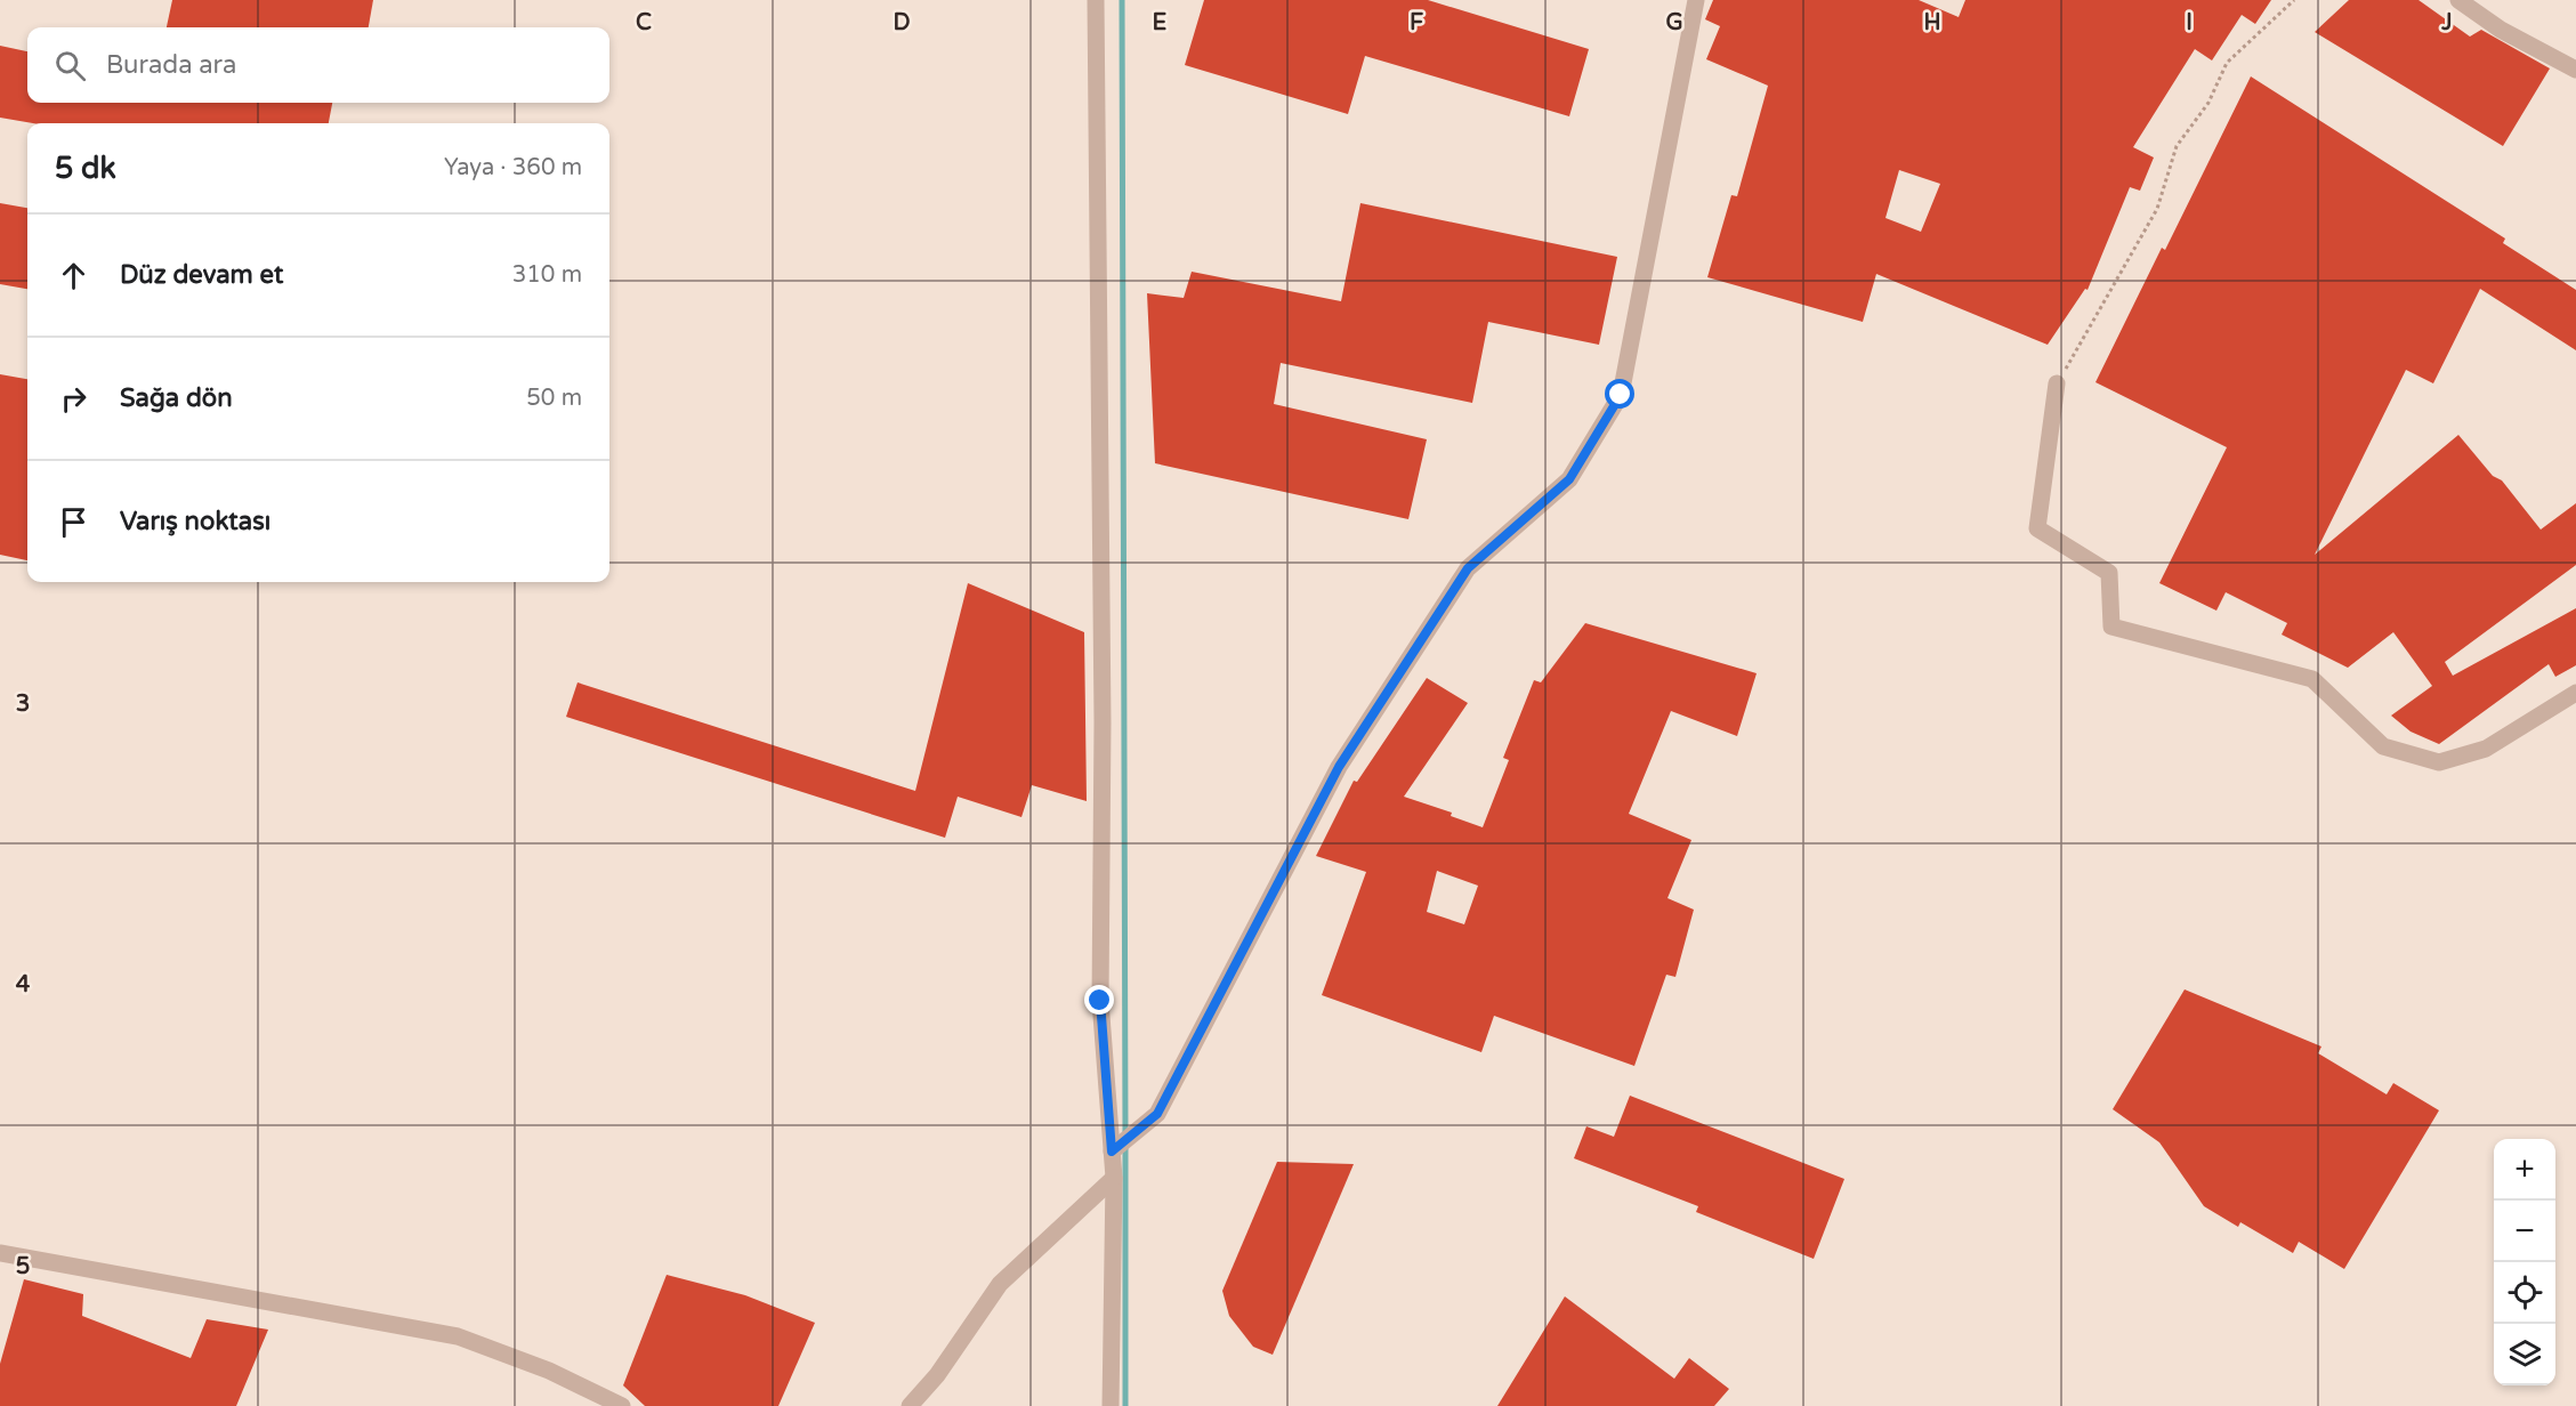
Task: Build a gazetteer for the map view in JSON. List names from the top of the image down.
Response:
{
  "page": {
    "search": "Burada ara",
    "heading": ["5 dk", "Yaya · 360 m"],
    "list": [
      ["Düz devam et", "310 m"],
      ["Sağa dön", "50 m"],
      "Varış noktası"
    ],
    "map_buttons": ["+", "−"]
  },
  "grid": {
    "columns": [
      "C",
      "D",
      "E",
      "F",
      "G",
      "H",
      "I",
      "J"
    ],
    "rows": ["3", "4", "5"]
  }
}
